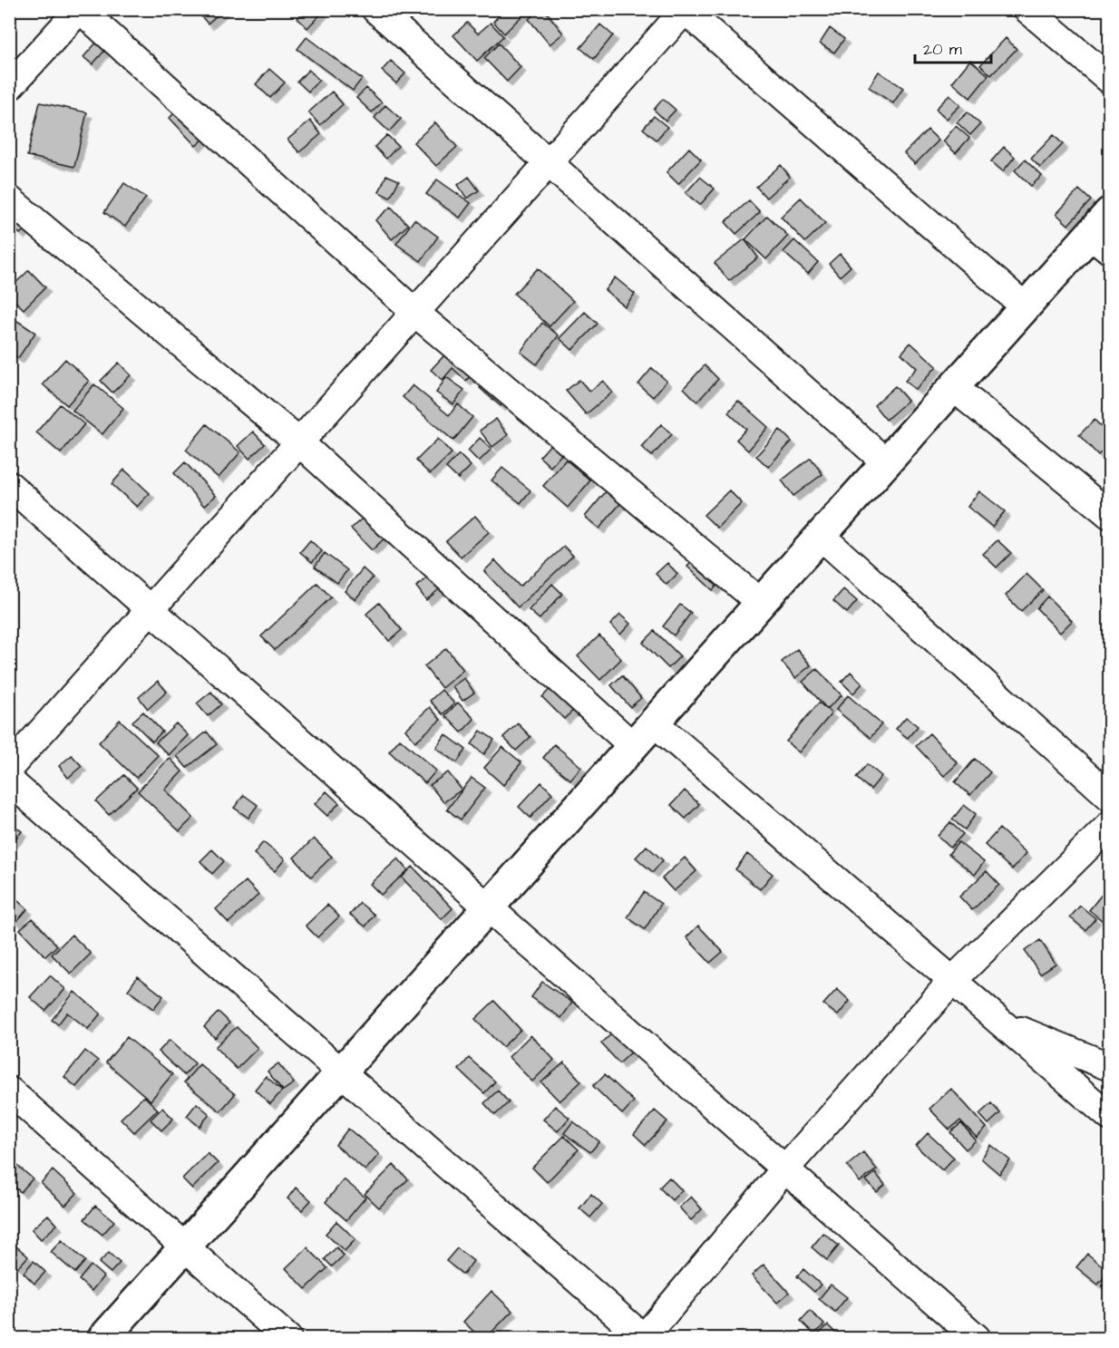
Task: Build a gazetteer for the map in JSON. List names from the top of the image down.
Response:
{
  "scale_bar": "20 m"
}
